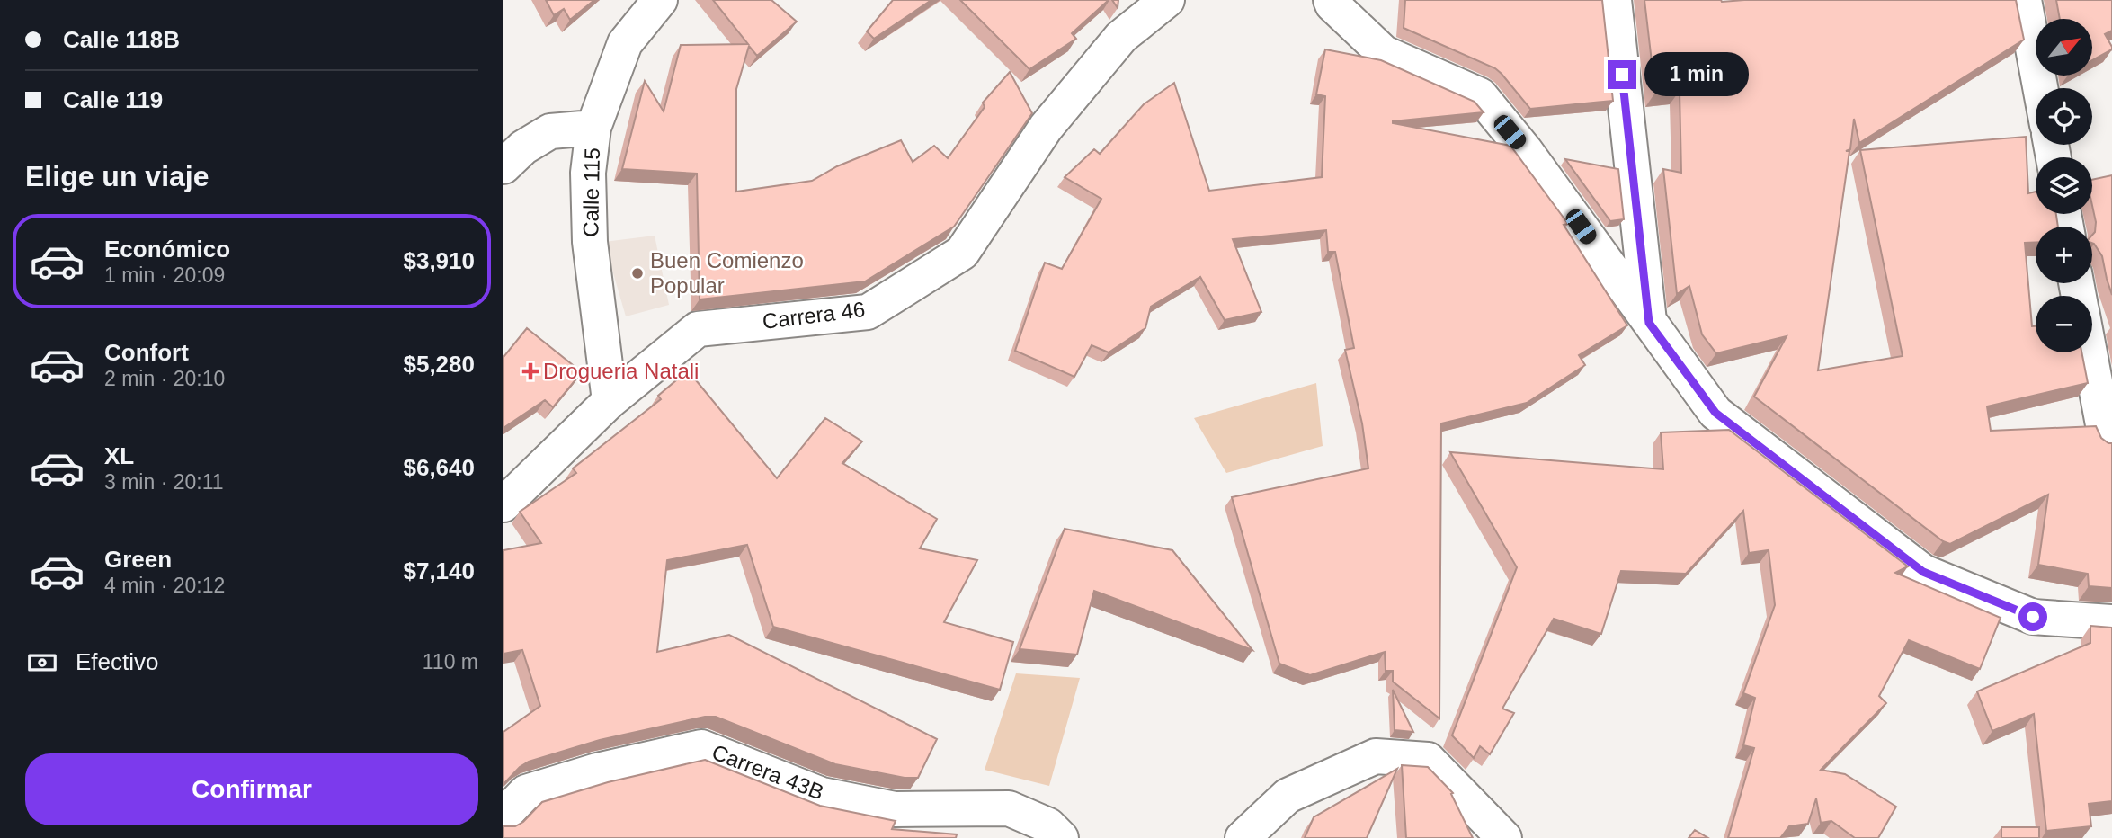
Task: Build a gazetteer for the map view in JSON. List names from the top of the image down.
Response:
{
  "streets": {
    "street": ["Calle 115", "Carrera 46", "Carrera 43B"]
  },
  "crossings": [
    ["Calle 115", "Carrera 46"]
  ],
  "places": {
    "other": ["Buen Comienzo Popular"],
    "health": ["Drogueria Natali"]
  },
  "north": "top right",
  "page": {
    "banner": ["Calle 118B", "Calle 119"],
    "map_buttons": ["+", "−"],
    "bubble": "1 min",
    "heading": "Elige un viaje",
    "list": [
      {
        "name": "Económico",
        "note": "1 min · 20:09",
        "value": "$3,910"
      },
      {
        "name": "Confort",
        "note": "2 min · 20:10",
        "value": "$5,280"
      },
      {
        "name": "XL",
        "note": "3 min · 20:11",
        "value": "$6,640"
      },
      {
        "name": "Green",
        "note": "4 min · 20:12",
        "value": "$7,140"
      }
    ],
    "pay": ["Efectivo", "110 m"],
    "buttons": "Confirmar"
  }
}
